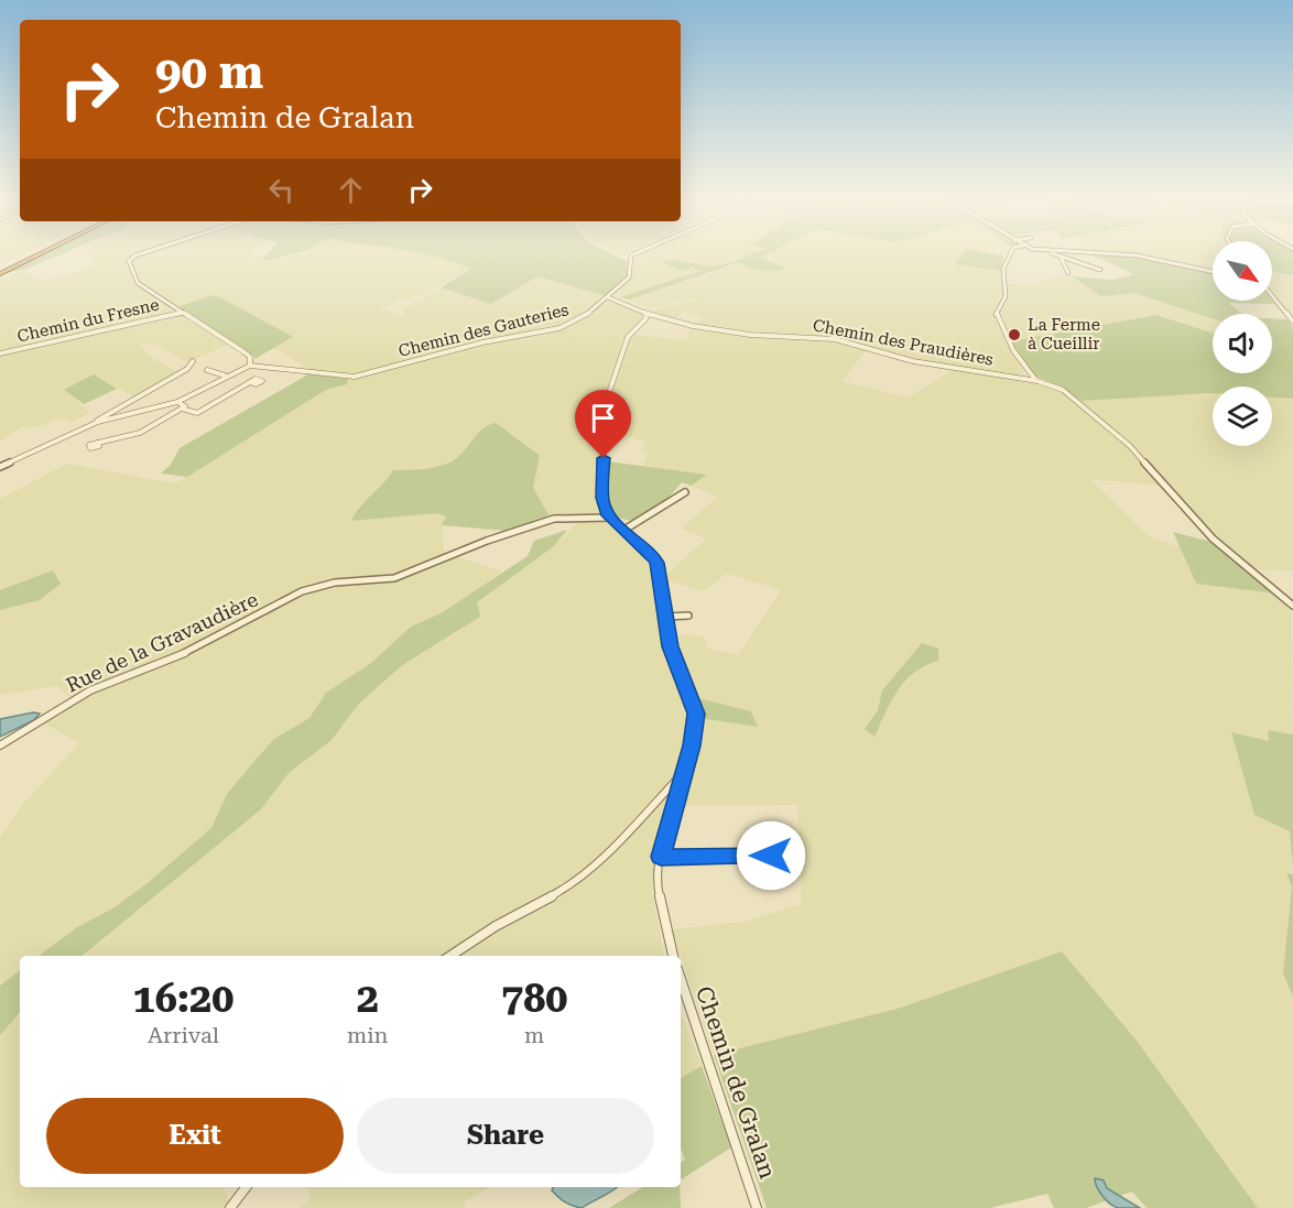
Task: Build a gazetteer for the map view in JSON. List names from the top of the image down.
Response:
{
  "streets": {
    "street": [
      "Chemin du Fresne",
      "Chemin des Gauteries",
      "Chemin des Praudières",
      "Rue de la Gravaudière",
      "Chemin de Gralan"
    ]
  },
  "crossings": [
    ["Chemin des Gauteries", "Chemin des Praudières"]
  ],
  "places": ["La Ferme à Cueillir"],
  "north": "bottom right",
  "page": {
    "turn": ["90 m", "Chemin de Gralan"],
    "eta": [
      "16:20",
      "Arrival",
      "2",
      "min",
      "780",
      "m"
    ],
    "buttons": ["Exit", "Share"]
  }
}
